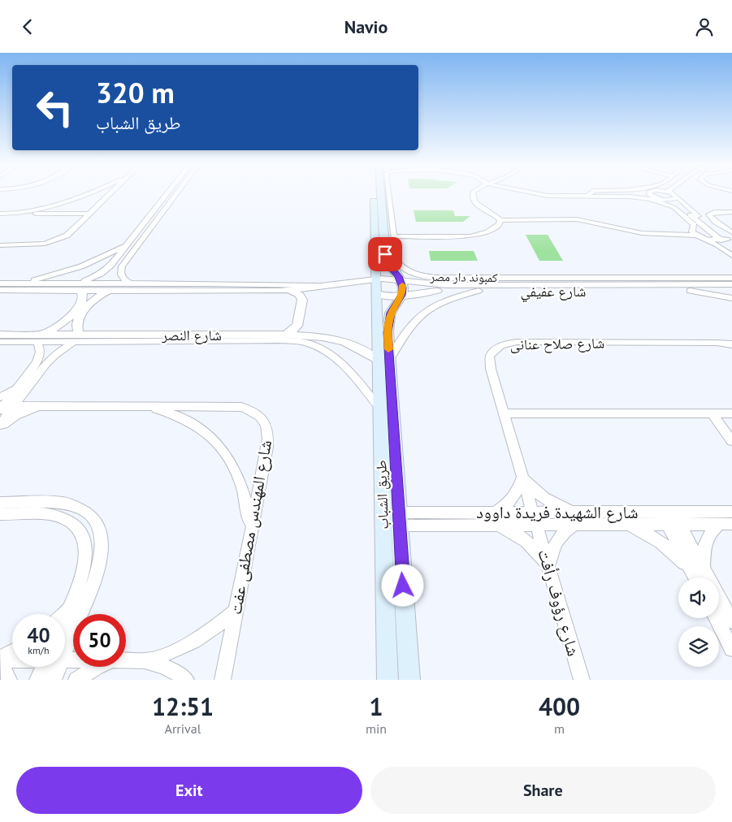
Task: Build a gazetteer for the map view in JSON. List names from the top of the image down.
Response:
{
  "streets": {
    "main road": ["طريق الشباب"],
    "street": [
      "كمبوند دار مصر",
      "شارع عفيفي",
      "شارع النصر",
      "شارع صلاح عنانى",
      "شارع الشهيدة فريدة داوود",
      "شارع المهندس مصطفى عفت",
      "شارع رؤوف رأفت"
    ]
  },
  "crossings": [
    ["شارع عفيفي", "طريق الشباب"],
    ["شارع النصر", "طريق الشباب"],
    ["شارع صلاح عنانى", "شارع الشهيدة فريدة داوود"],
    ["شارع صلاح عنانى", "شارع رؤوف رأفت"],
    ["طريق الشباب", "شارع الشهيدة فريدة داوود"],
    ["شارع الشهيدة فريدة داوود", "شارع رؤوف رأفت"]
  ],
  "page": {
    "header": "Navio",
    "turn": ["320 m", "طريق الشباب"],
    "speed": "40 km/h",
    "limit": "50",
    "eta": [
      "12:51",
      "Arrival",
      "1",
      "min",
      "400",
      "m"
    ],
    "buttons": ["Exit", "Share"]
  }
}
